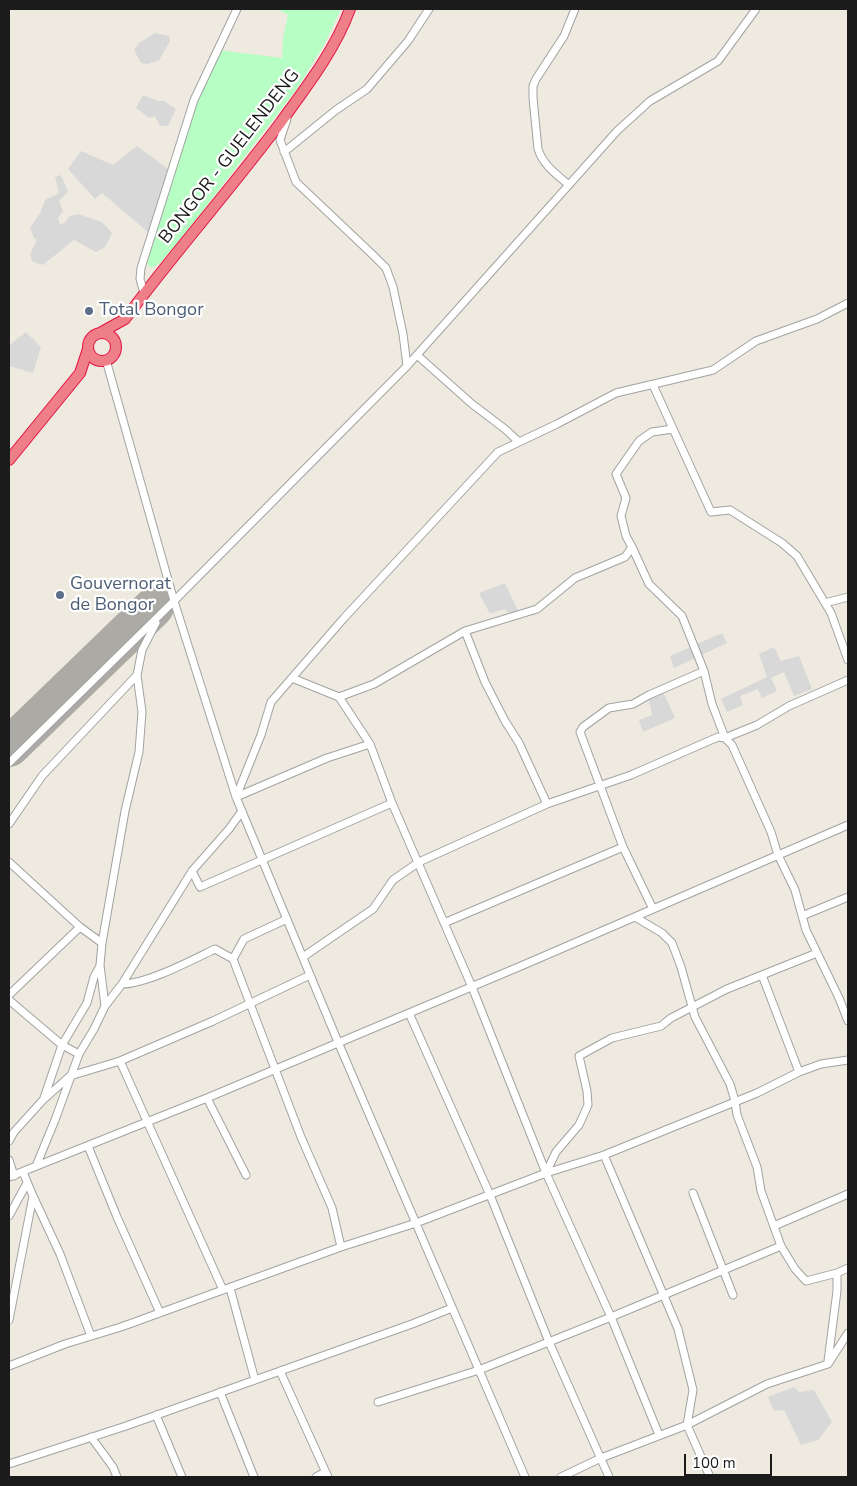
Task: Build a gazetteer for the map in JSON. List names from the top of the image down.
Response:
{
  "streets": {
    "highway": ["BONGOR - GUELENDENG"]
  },
  "places": ["Total Bongor", "Gouvernorat de Bongor"],
  "scale_bar": "100 m"
}
